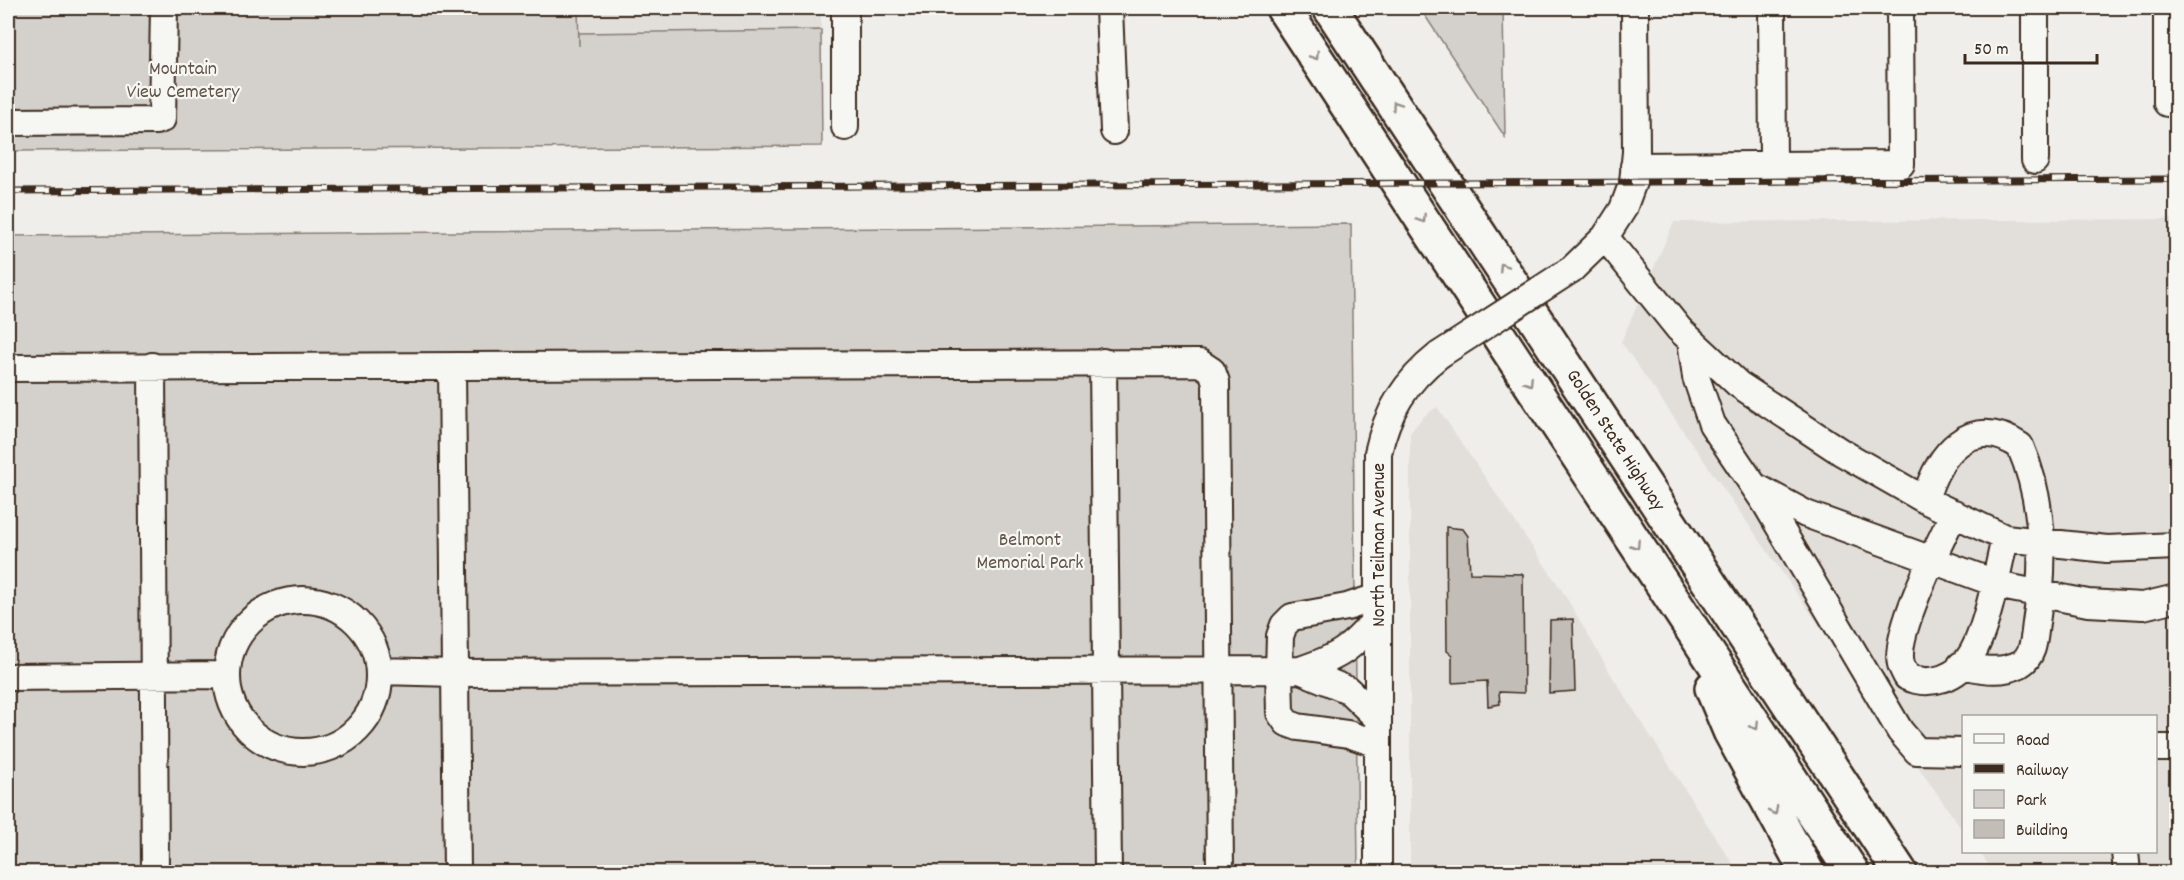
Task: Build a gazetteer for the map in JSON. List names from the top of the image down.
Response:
{
  "streets": {
    "highway": ["Golden State Highway"],
    "street": ["North Teilman Avenue"]
  },
  "parks": ["Mountain View Cemetery", "Belmont Memorial Park"],
  "legend": [
    "Road",
    "Railway",
    "Park",
    "Building"
  ],
  "scale_bar": "50 m"
}
